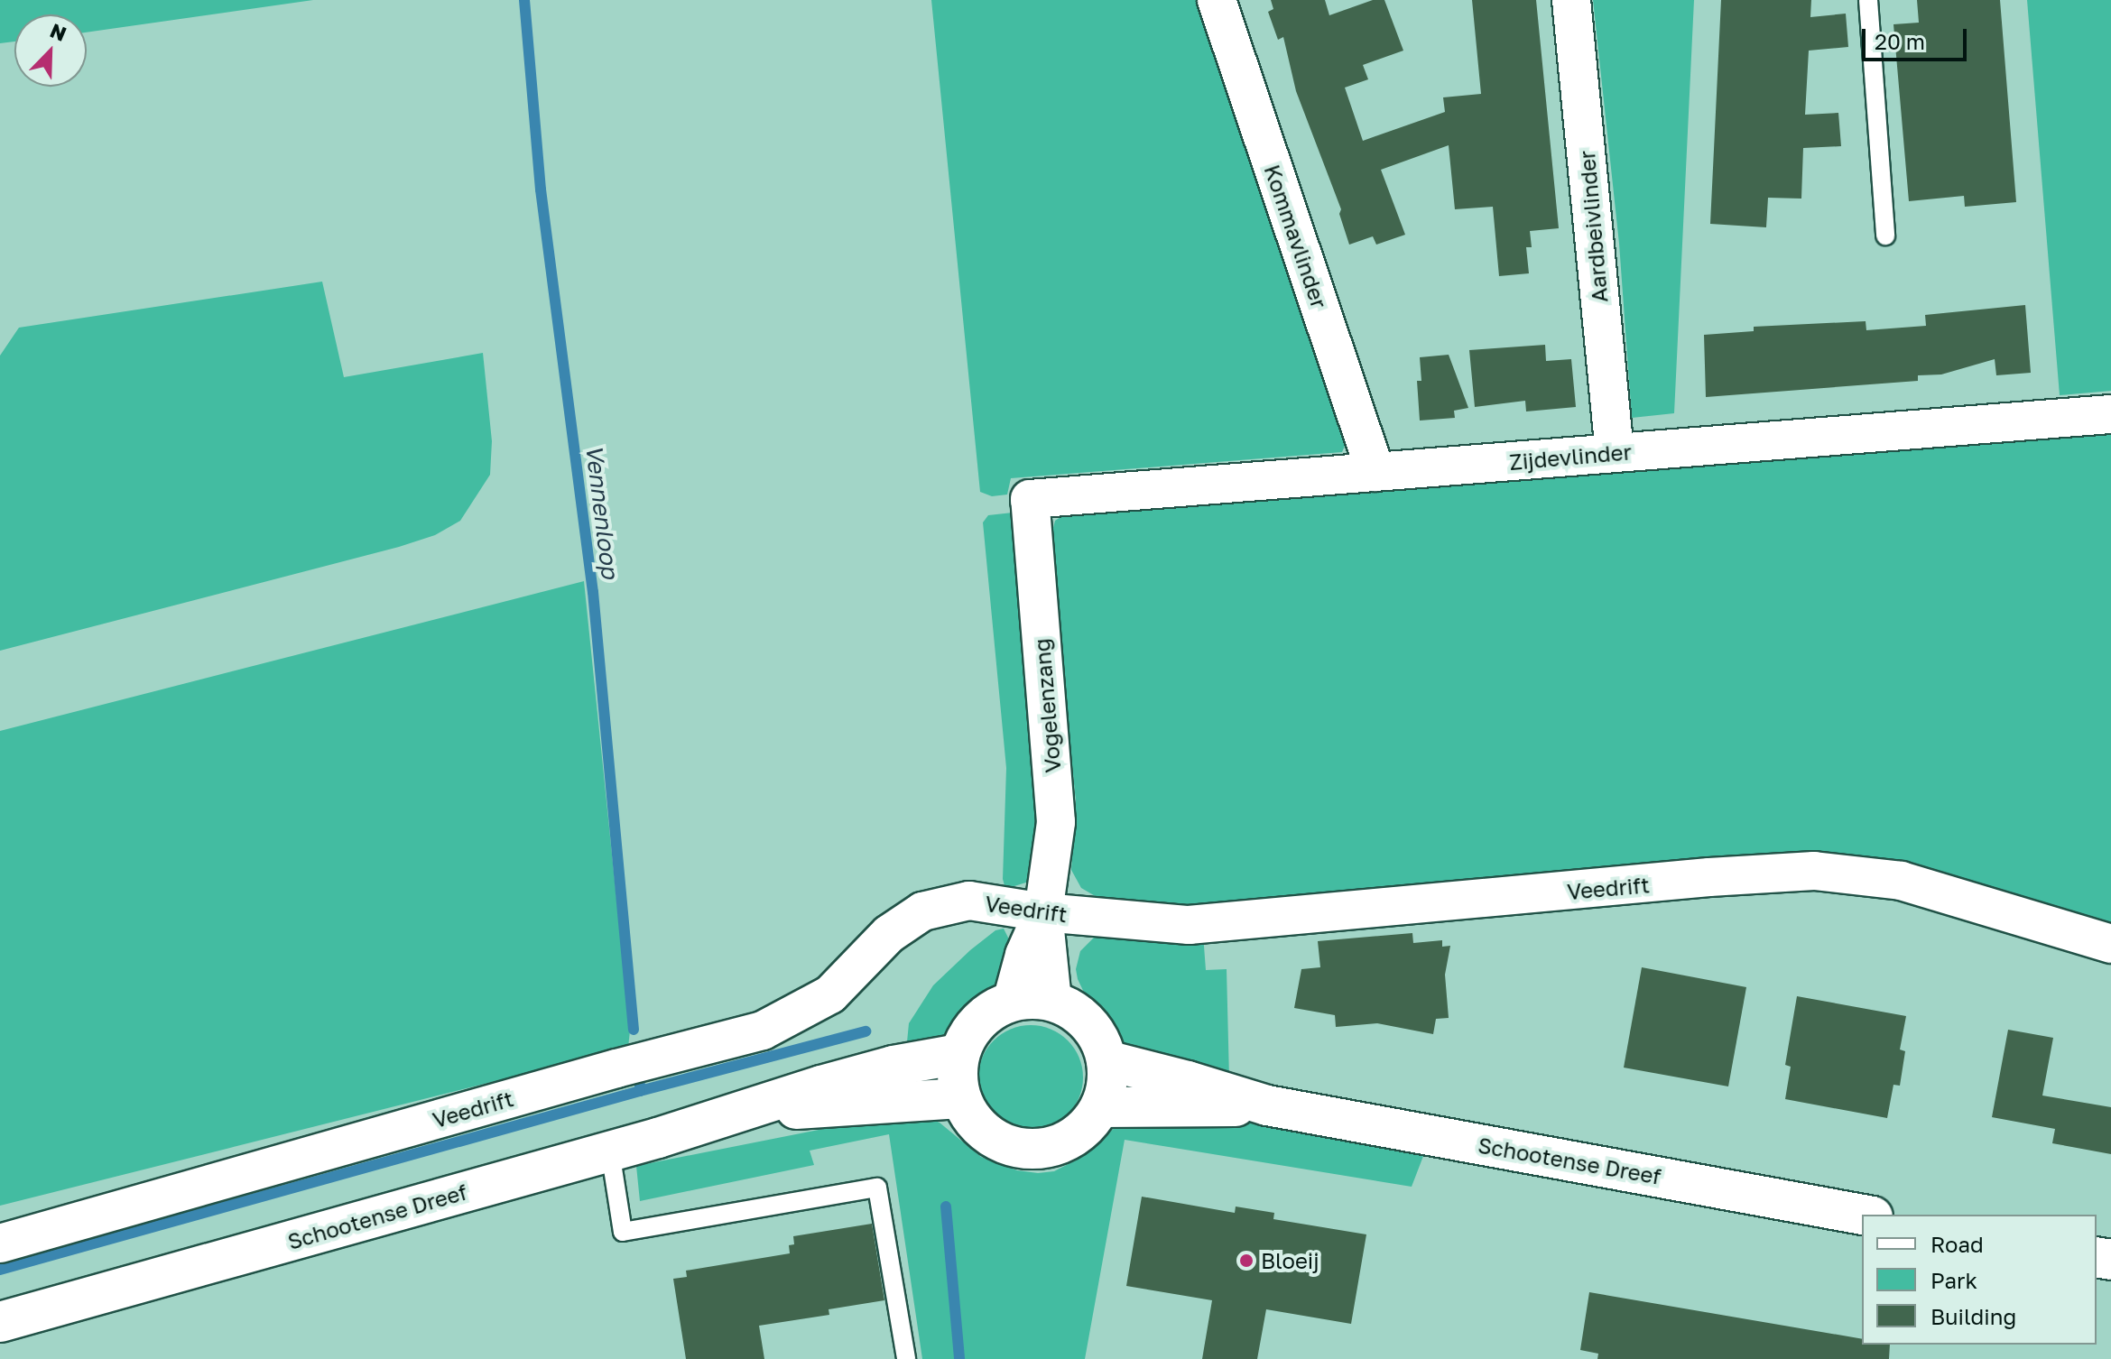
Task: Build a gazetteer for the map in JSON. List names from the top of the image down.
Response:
{
  "streets": {
    "street": [
      "Aardbeivlinder",
      "Kommavlinder",
      "Zijdevlinder",
      "Vogelenzang",
      "Veedrift",
      "Schootense Dreef"
    ]
  },
  "crossings": [
    ["Aardbeivlinder", "Zijdevlinder"],
    ["Kommavlinder", "Zijdevlinder"],
    ["Zijdevlinder", "Vogelenzang"],
    ["Vogelenzang", "Veedrift"],
    ["Vogelenzang", "Schootense Dreef"]
  ],
  "water": ["Vennenloop"],
  "places": ["Bloeij"],
  "legend": ["Road", "Park", "Building"],
  "scale_bar": "20 m",
  "north": "top right"
}
